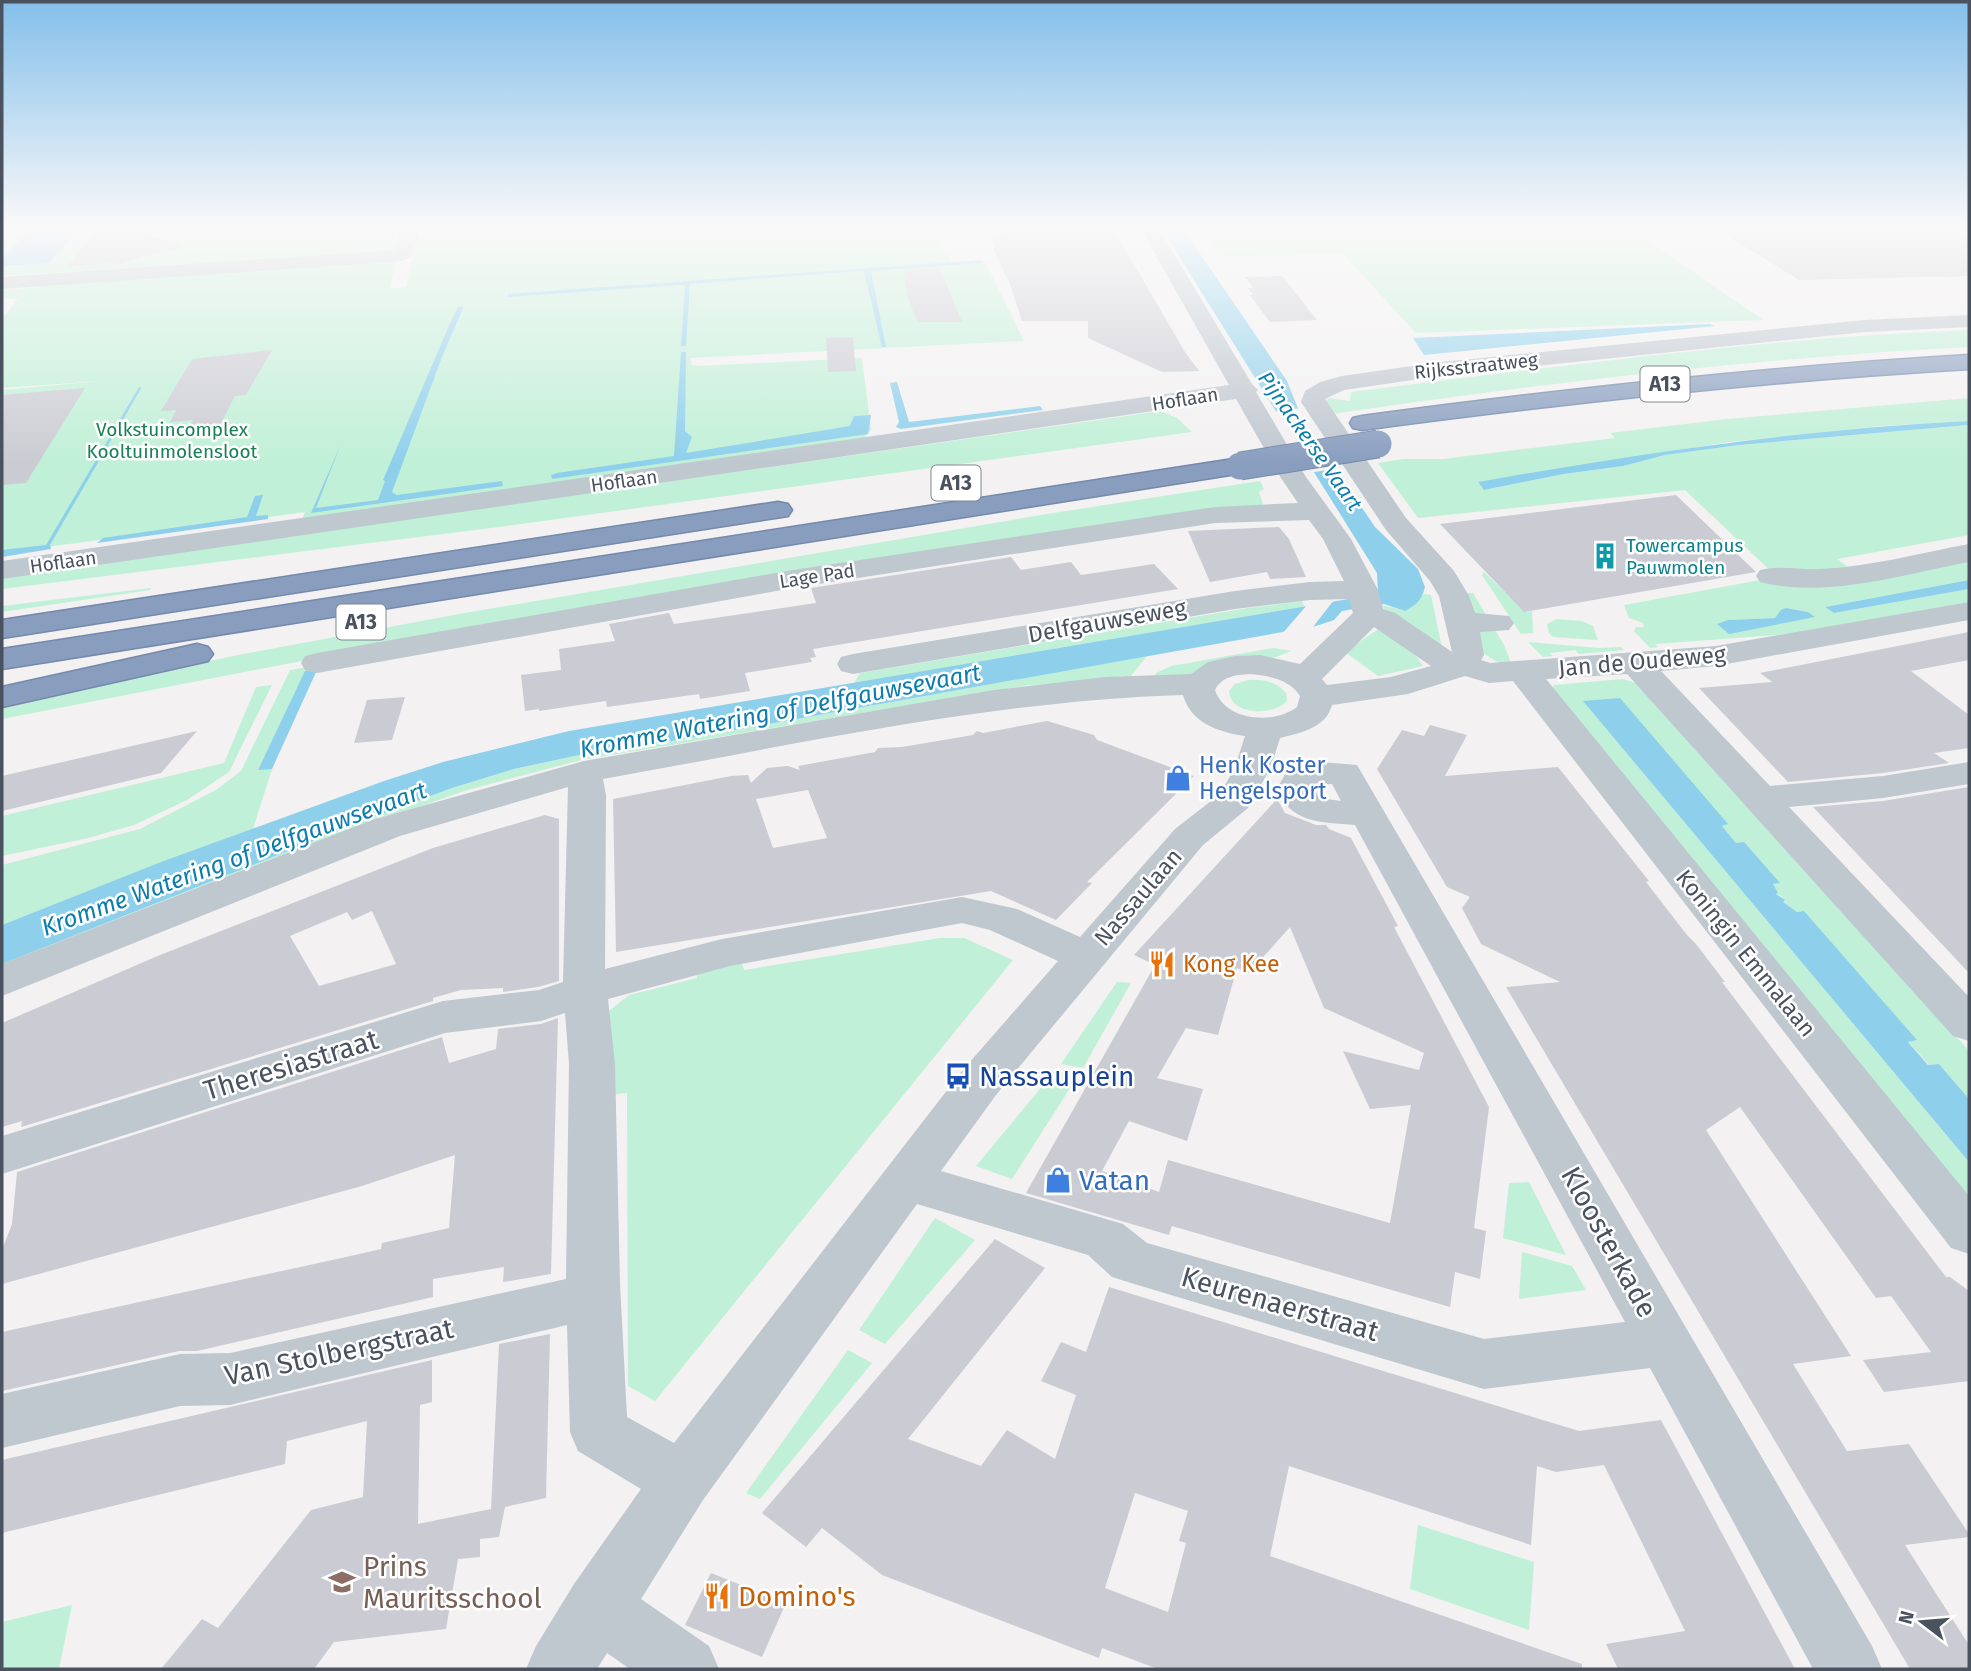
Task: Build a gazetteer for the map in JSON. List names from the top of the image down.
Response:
{
  "streets": {
    "highway": ["A13"],
    "street": [
      "Rijksstraatweg",
      "Hoflaan",
      "Lage Pad",
      "Delfgauwseweg",
      "Jan de Oudeweg",
      "Nassaulaan",
      "Koningin Emmalaan",
      "Theresiastraat",
      "Kloosterkade",
      "Keurenaerstraat",
      "Van Stolbergstraat"
    ]
  },
  "crossings": [
    ["Delfgauwseweg", "Jan de Oudeweg"],
    ["Jan de Oudeweg", "Koningin Emmalaan"],
    ["Kloosterkade", "Keurenaerstraat"]
  ],
  "water": ["Pijnackerse Vaart", "Kromme Watering of Delfgauwsevaart"],
  "parks": ["Volkstuincomplex Kooltuinmolensloot"],
  "places": {
    "building": ["Towercampus Pauwmolen"],
    "shop": ["Henk Koster Hengelsport", "Vatan"],
    "restaurant": ["Kong Kee", "Domino's"],
    "bus stop": ["Nassauplein"],
    "school or university": ["Prins Mauritsschool"]
  },
  "north": "left"
}
